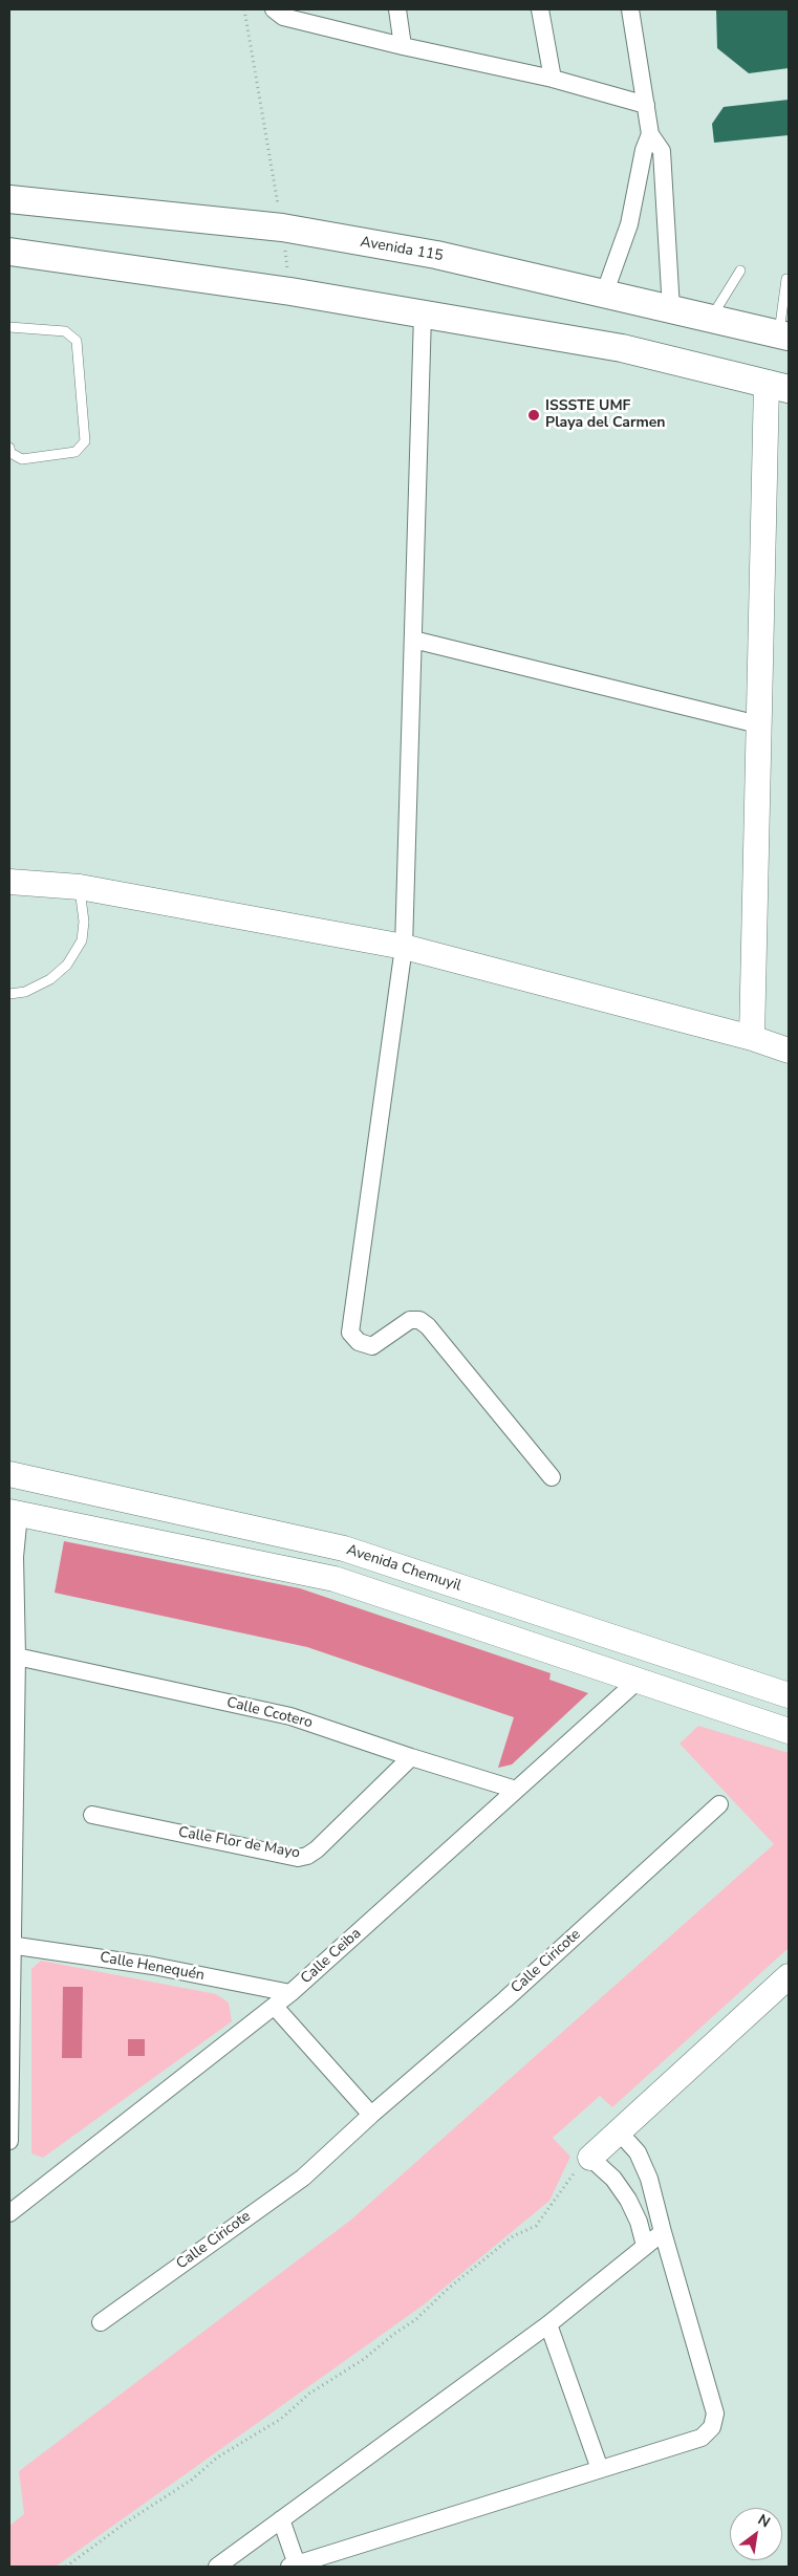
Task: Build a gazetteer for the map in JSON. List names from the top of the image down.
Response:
{
  "streets": {
    "main road": ["Avenida 115", "Avenida Chemuyil"],
    "street": [
      "Calle Ccotero",
      "Calle Flor de Mayo",
      "Calle Ceiba",
      "Calle Ciricote",
      "Calle Henequén"
    ]
  },
  "crossings": [
    ["Calle Ccotero", "Calle Flor de Mayo"],
    ["Calle Ccotero", "Calle Ceiba"],
    ["Calle Ceiba", "Calle Henequén"]
  ],
  "places": ["ISSSTE UMF Playa del Carmen"],
  "north": "top right"
}
